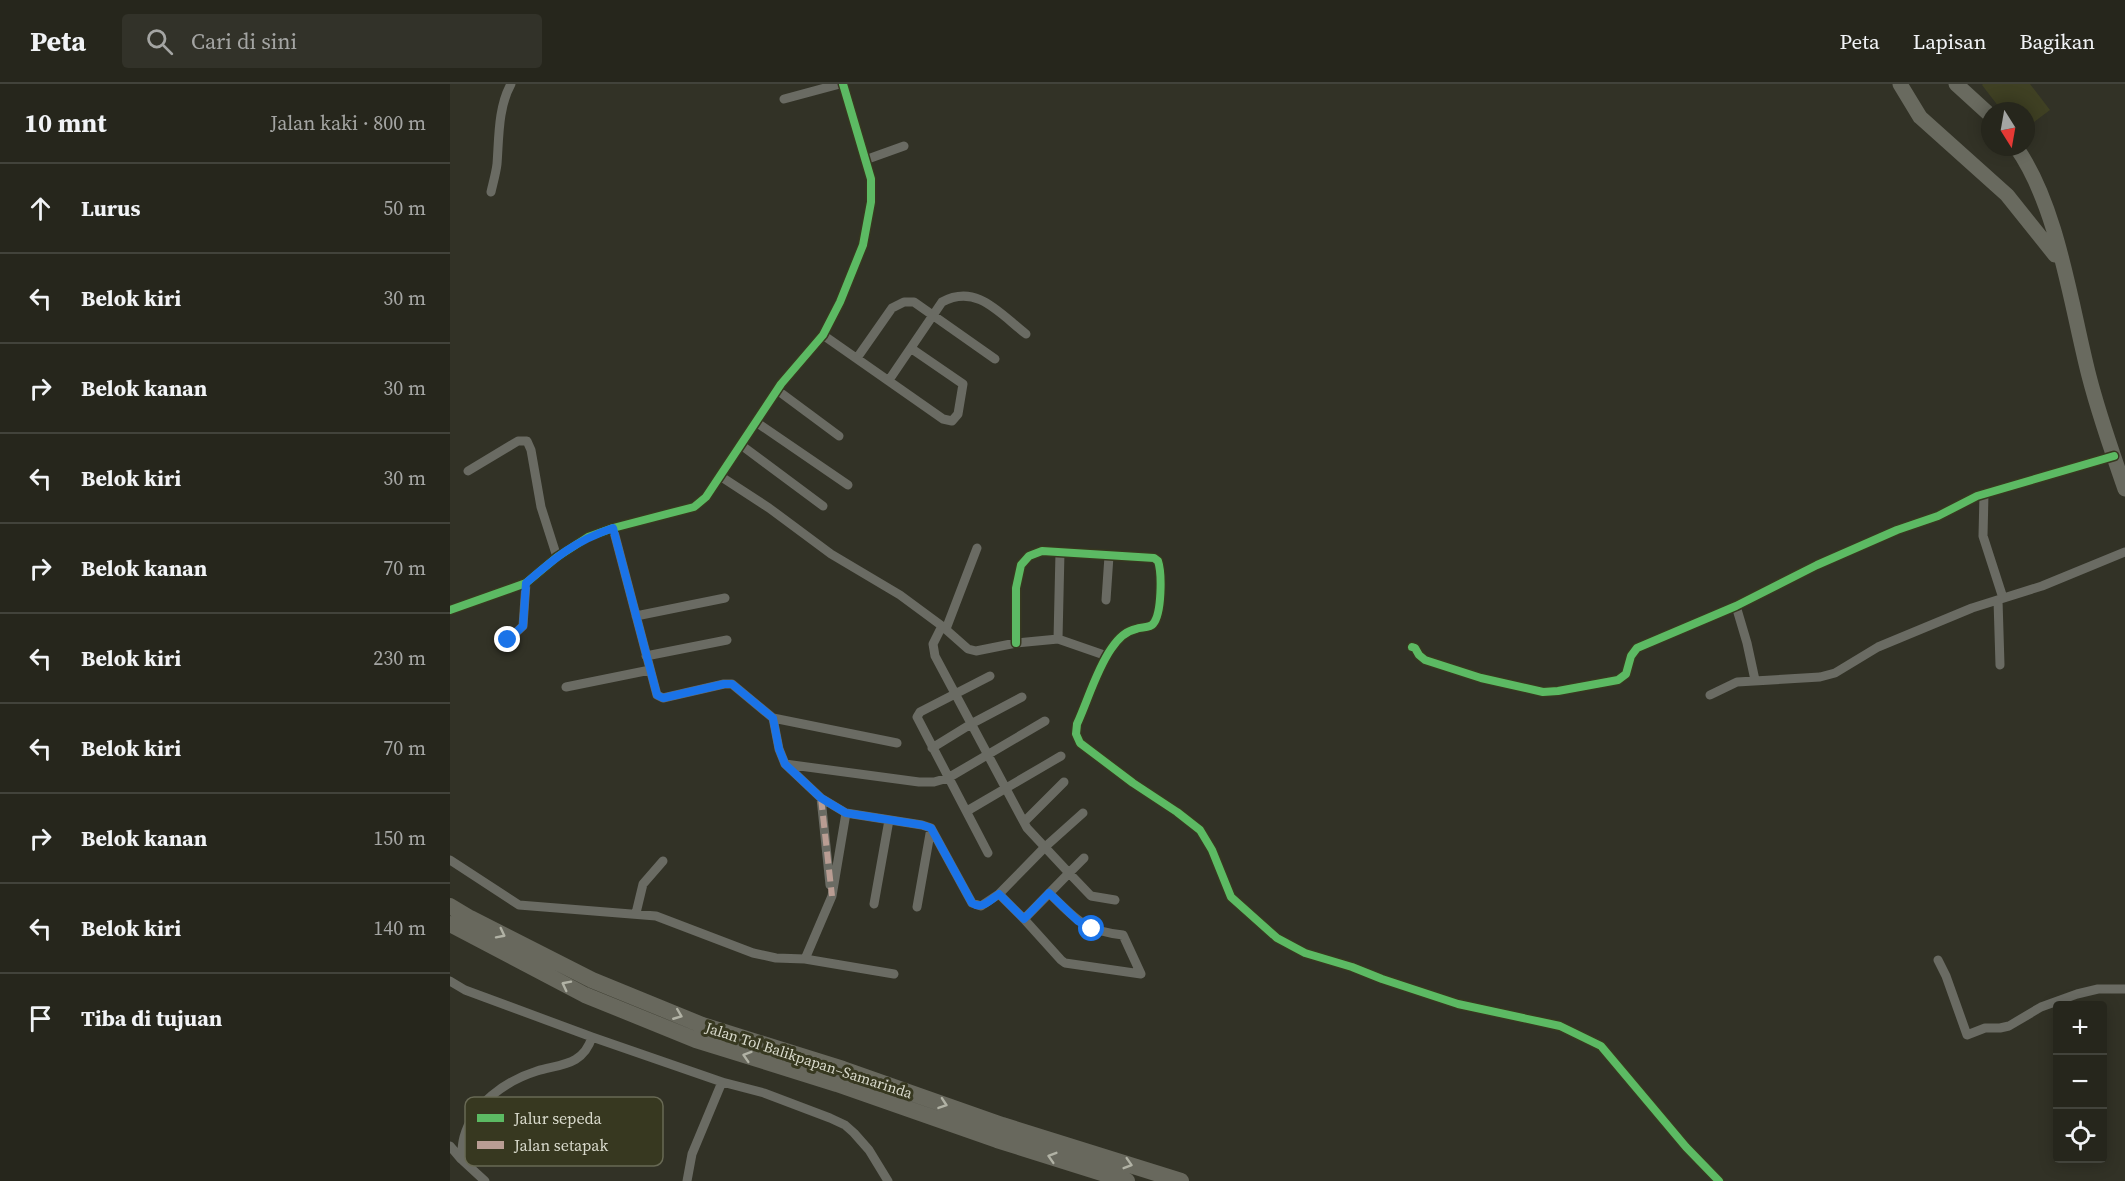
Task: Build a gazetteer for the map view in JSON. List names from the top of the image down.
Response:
{
  "streets": {
    "highway": ["Jalan Tol Balikpapan–Samarinda"]
  },
  "legend": ["Jalur sepeda", "Jalan setapak"],
  "north": "bottom",
  "page": {
    "header": "Peta",
    "search": "Cari di sini",
    "nav": ["Peta", "Lapisan", "Bagikan"],
    "heading": ["10 mnt", "Jalan kaki · 800 m"],
    "list": [
      ["Lurus", "50 m"],
      ["Belok kiri", "30 m"],
      ["Belok kanan", "30 m"],
      ["Belok kiri", "30 m"],
      ["Belok kanan", "70 m"],
      ["Belok kiri", "230 m"],
      ["Belok kiri", "70 m"],
      ["Belok kanan", "150 m"],
      ["Belok kiri", "140 m"],
      "Tiba di tujuan"
    ],
    "map_buttons": ["+", "−"]
  }
}
